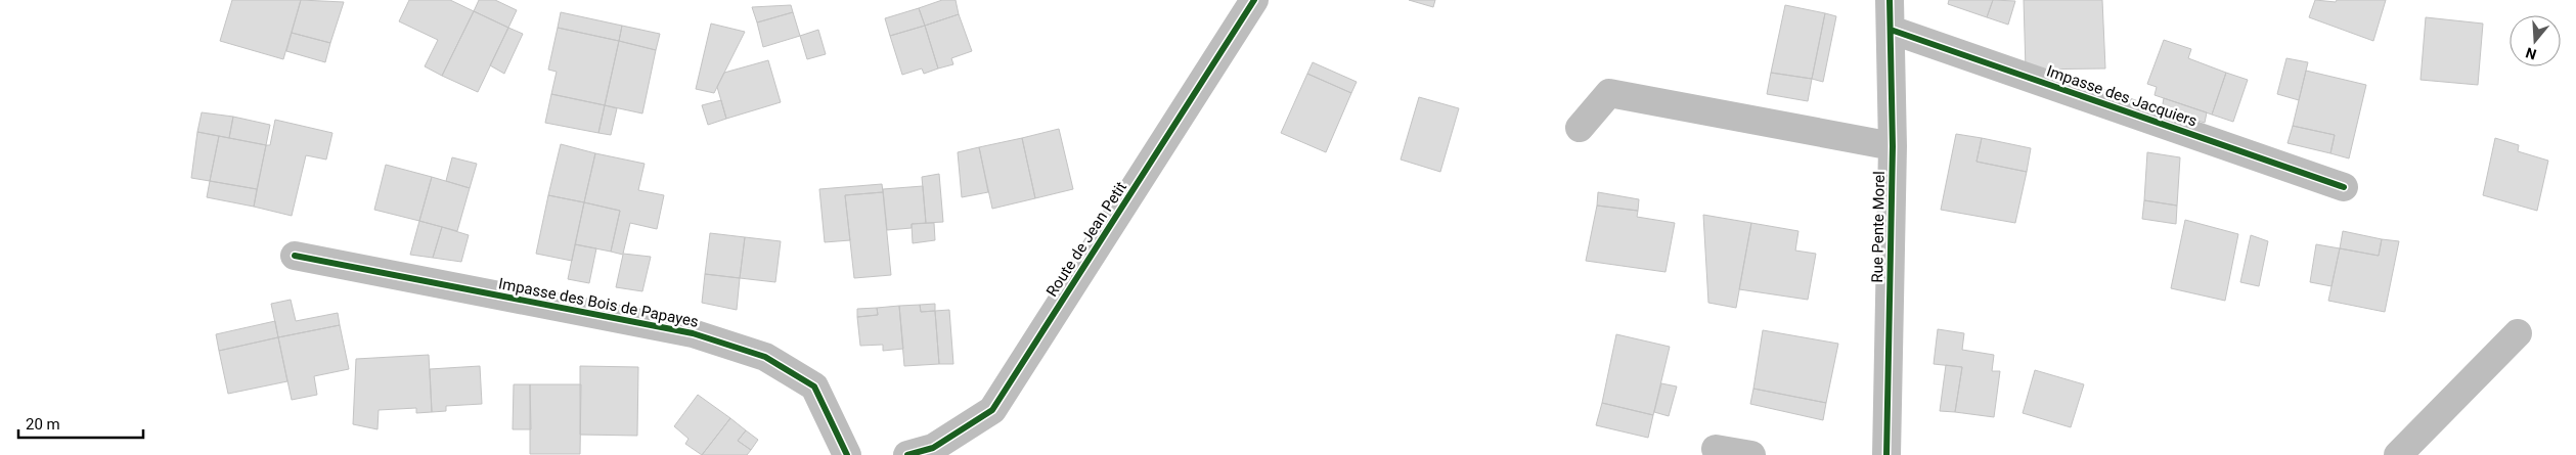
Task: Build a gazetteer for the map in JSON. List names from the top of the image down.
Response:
{
  "streets": {
    "street": [
      "Impasse des Jacquiers",
      "Rue Pente Morel",
      "Route de Jean Petit",
      "Impasse des Bois de Papayes"
    ]
  },
  "crossings": [
    ["Impasse des Jacquiers", "Rue Pente Morel"]
  ],
  "scale_bar": "20 m",
  "north": "bottom"
}
